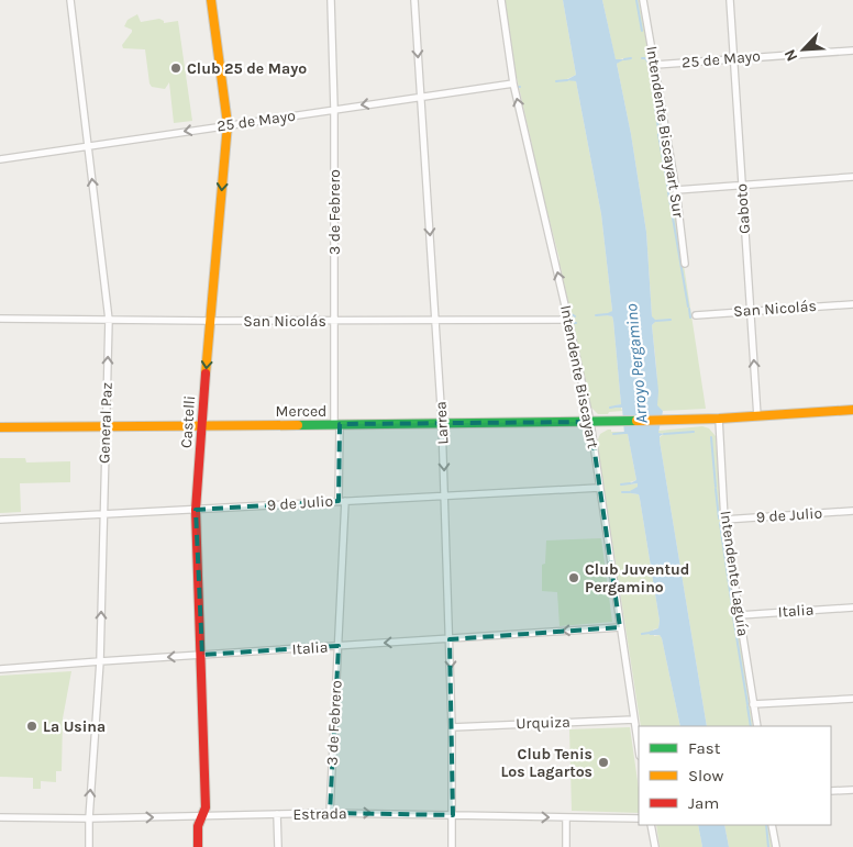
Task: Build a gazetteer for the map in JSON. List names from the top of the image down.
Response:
{
  "streets": {
    "street": [
      "25 de Mayo",
      "Intendente Biscayart Sur",
      "Gaboto",
      "3 de Febrero",
      "San Nicolás",
      "Intendente Biscayart",
      "Merced",
      "Castelli",
      "General Paz",
      "Larrea",
      "9 de Julio",
      "Intendente Laguía",
      "Italia",
      "Urquiza",
      "Estrada"
    ]
  },
  "crossings": [
    ["25 de Mayo", "Intendente Biscayart Sur"],
    ["25 de Mayo", "Gaboto"],
    ["25 de Mayo", "3 de Febrero"],
    ["25 de Mayo", "Intendente Biscayart"],
    ["25 de Mayo", "Castelli"],
    ["25 de Mayo", "General Paz"],
    ["25 de Mayo", "Larrea"],
    ["Gaboto", "San Nicolás"],
    ["Gaboto", "Merced"],
    ["3 de Febrero", "San Nicolás"],
    ["3 de Febrero", "Merced"],
    ["3 de Febrero", "9 de Julio"],
    ["3 de Febrero", "Italia"],
    ["3 de Febrero", "Estrada"],
    ["San Nicolás", "Intendente Biscayart"],
    ["San Nicolás", "Castelli"],
    ["San Nicolás", "General Paz"],
    ["San Nicolás", "Larrea"],
    ["Intendente Biscayart", "Merced"],
    ["Intendente Biscayart", "9 de Julio"],
    ["Intendente Biscayart", "Italia"],
    ["Intendente Biscayart", "Urquiza"],
    ["Merced", "Castelli"],
    ["Merced", "General Paz"],
    ["Merced", "Larrea"],
    ["Merced", "Intendente Laguía"],
    ["Castelli", "9 de Julio"],
    ["Castelli", "Italia"],
    ["Castelli", "Estrada"],
    ["General Paz", "9 de Julio"],
    ["General Paz", "Italia"],
    ["General Paz", "Estrada"],
    ["Larrea", "9 de Julio"],
    ["Larrea", "Italia"],
    ["Larrea", "Urquiza"],
    ["Larrea", "Estrada"],
    ["9 de Julio", "Intendente Laguía"],
    ["Intendente Laguía", "Italia"]
  ],
  "one_way": [
    "Castelli",
    "General Paz",
    "Larrea",
    "Italia",
    "Estrada"
  ],
  "water": ["Arroyo Pergamino"],
  "places": [
    "Club 25 de Mayo",
    "Club Juventud Pergamino",
    "La Usina",
    "Club Tenis Los Lagartos"
  ],
  "legend": ["Fast", "Slow", "Jam"],
  "north": "bottom left"
}
